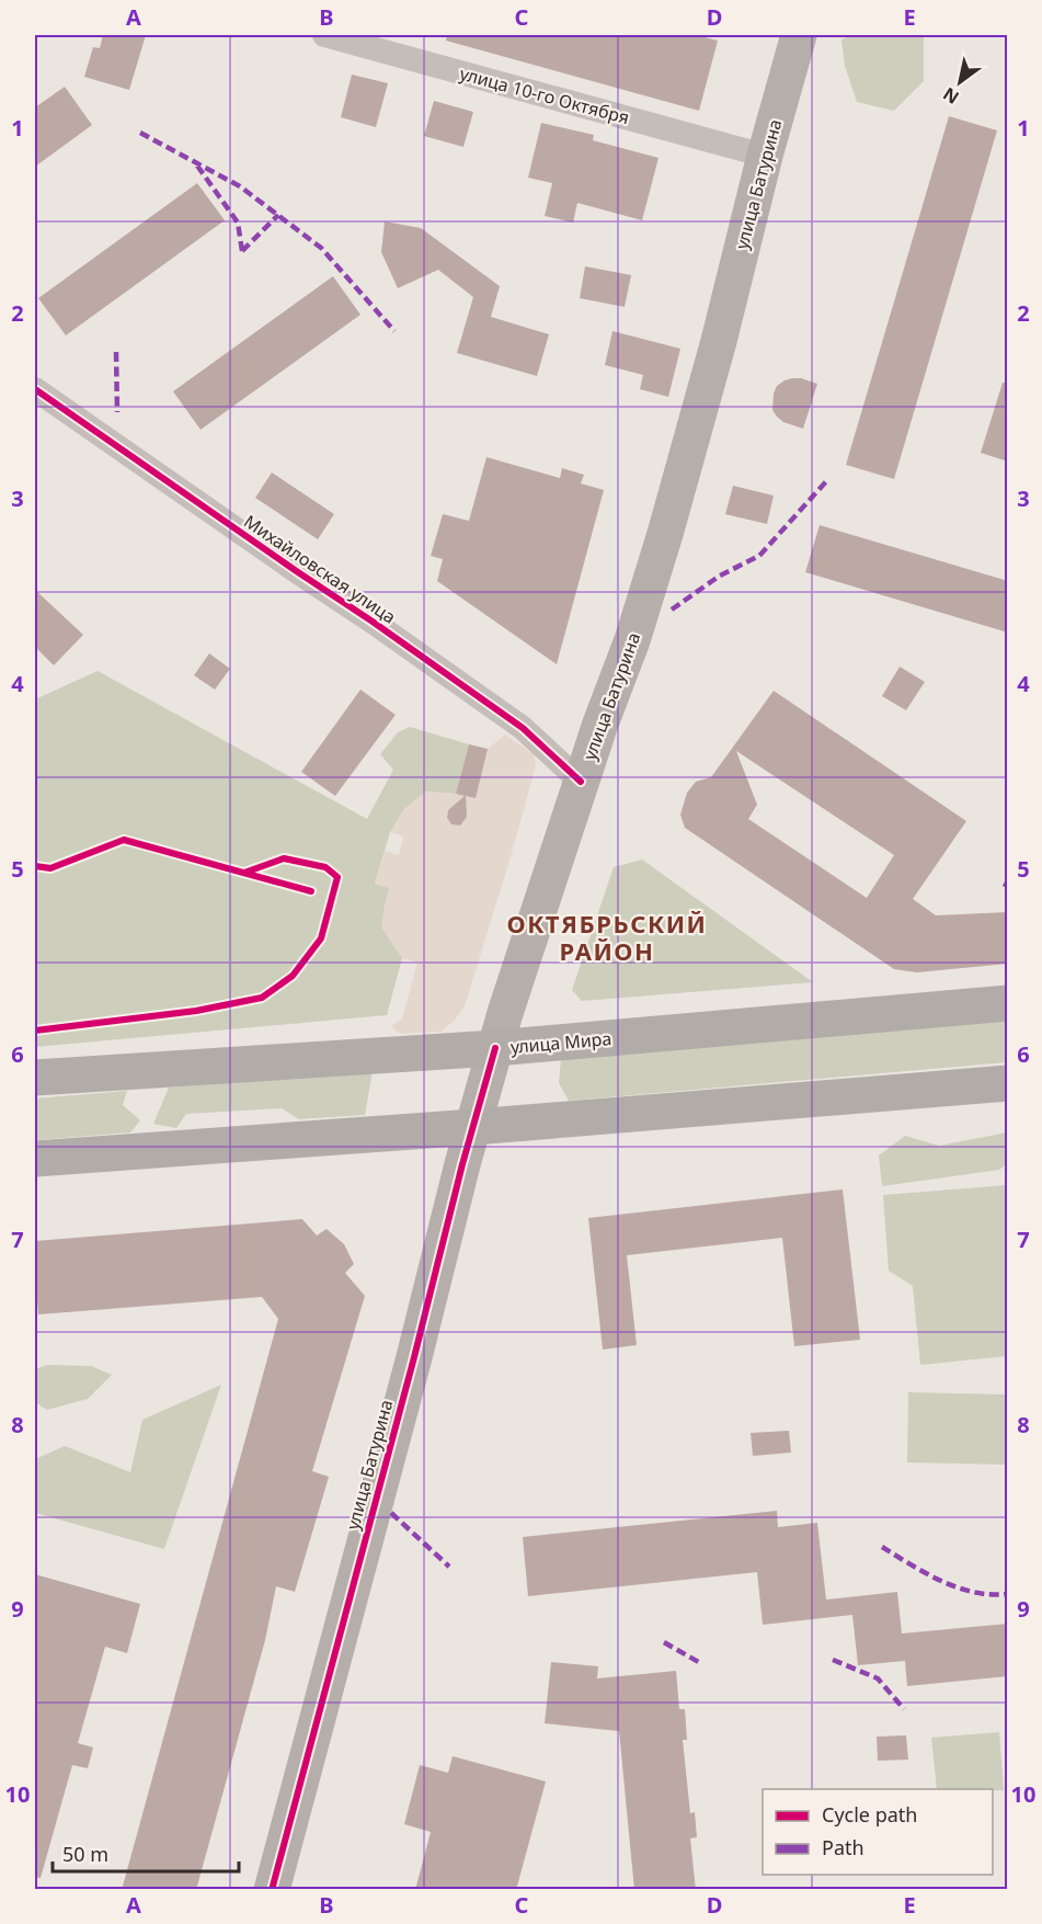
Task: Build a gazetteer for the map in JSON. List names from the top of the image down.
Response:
{
  "streets": {
    "main road": ["улица Батурина", "улица Мира"],
    "street": ["улица 10-го Октября", "Михайловская улица"]
  },
  "crossings": [
    ["улица 10-го Октября", "улица Батурина"],
    ["улица Батурина", "Михайловская улица"],
    ["улица Батурина", "улица Мира"]
  ],
  "districts": ["ОКТЯБРЬСКИЙ РАЙОН"],
  "legend": ["Cycle path", "Path"],
  "scale_bar": "50 m",
  "north": "bottom left",
  "grid": {
    "columns": [
      "A",
      "B",
      "C",
      "D",
      "E"
    ],
    "rows": [
      "1",
      "2",
      "3",
      "4",
      "5",
      "6",
      "7",
      "8",
      "9",
      "10"
    ]
  }
}
